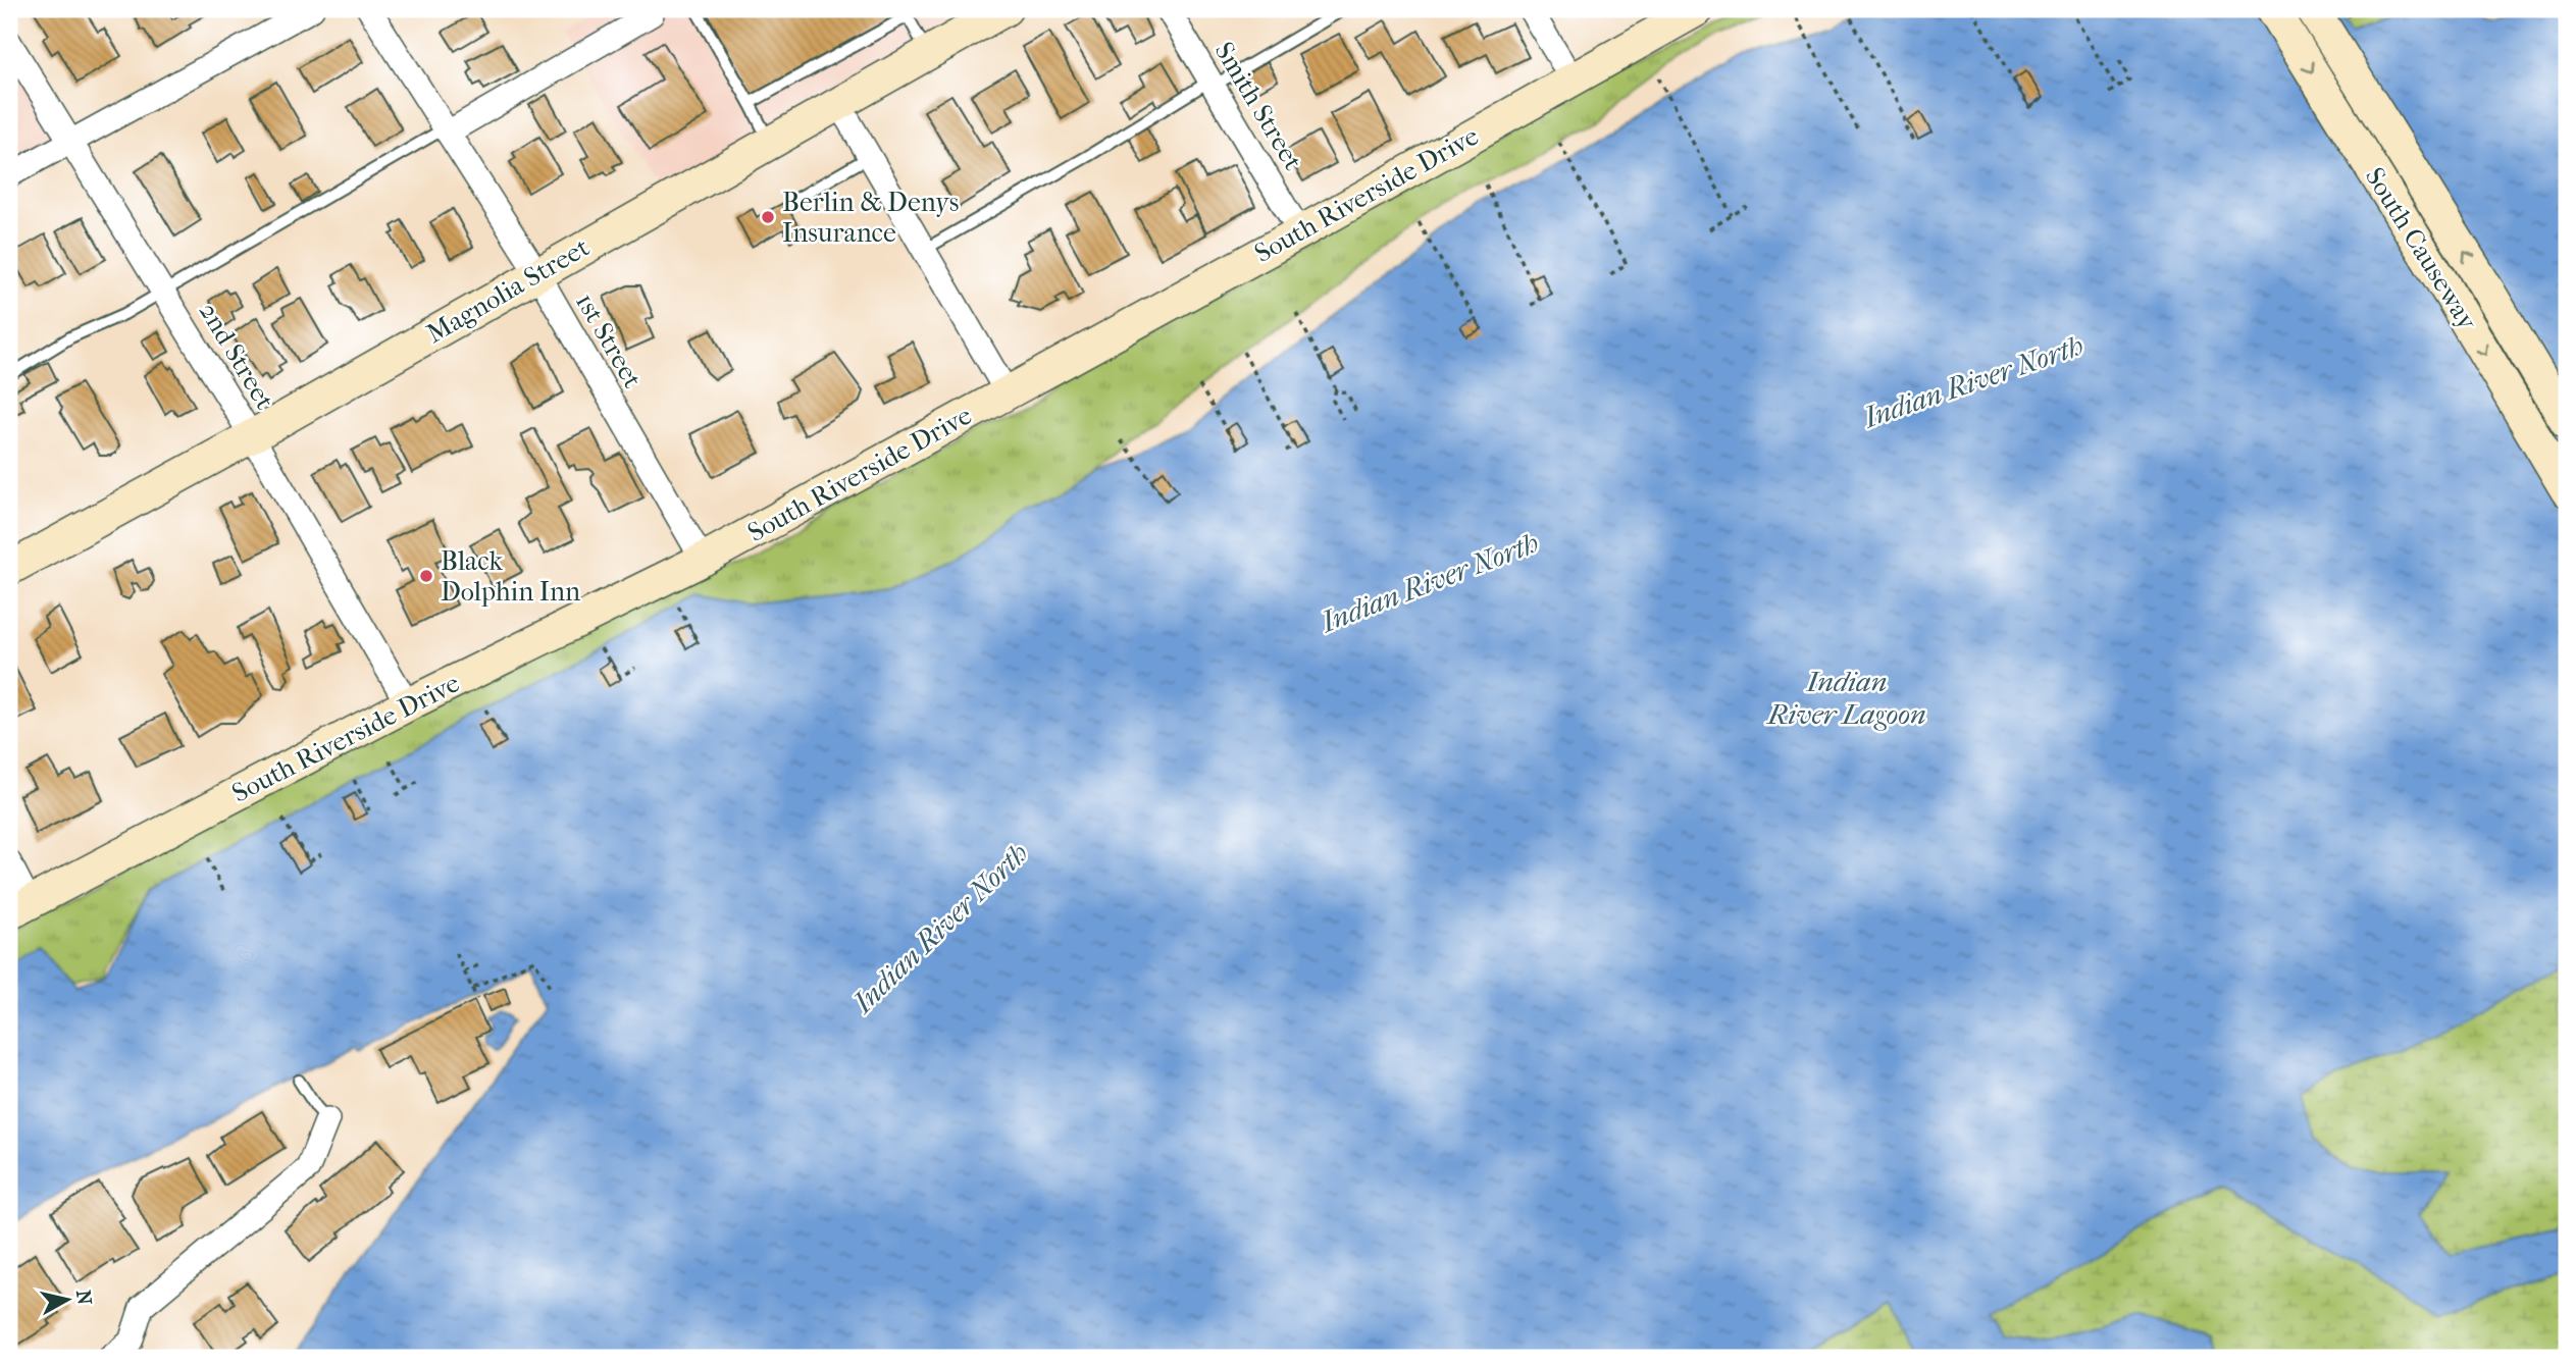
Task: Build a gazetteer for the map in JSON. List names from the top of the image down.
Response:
{
  "streets": {
    "street": [
      "Smith Street",
      "South Riverside Drive",
      "South Causeway",
      "Magnolia Street",
      "1st Street",
      "2nd Street"
    ]
  },
  "crossings": [
    ["Smith Street", "South Riverside Drive"],
    ["South Riverside Drive", "1st Street"],
    ["South Riverside Drive", "2nd Street"],
    ["Magnolia Street", "1st Street"],
    ["Magnolia Street", "2nd Street"]
  ],
  "water": ["Indian River North", "Indian River Lagoon"],
  "places": ["Berlin & Denys Insurance", "Black Dolphin Inn"],
  "north": "right"
}
